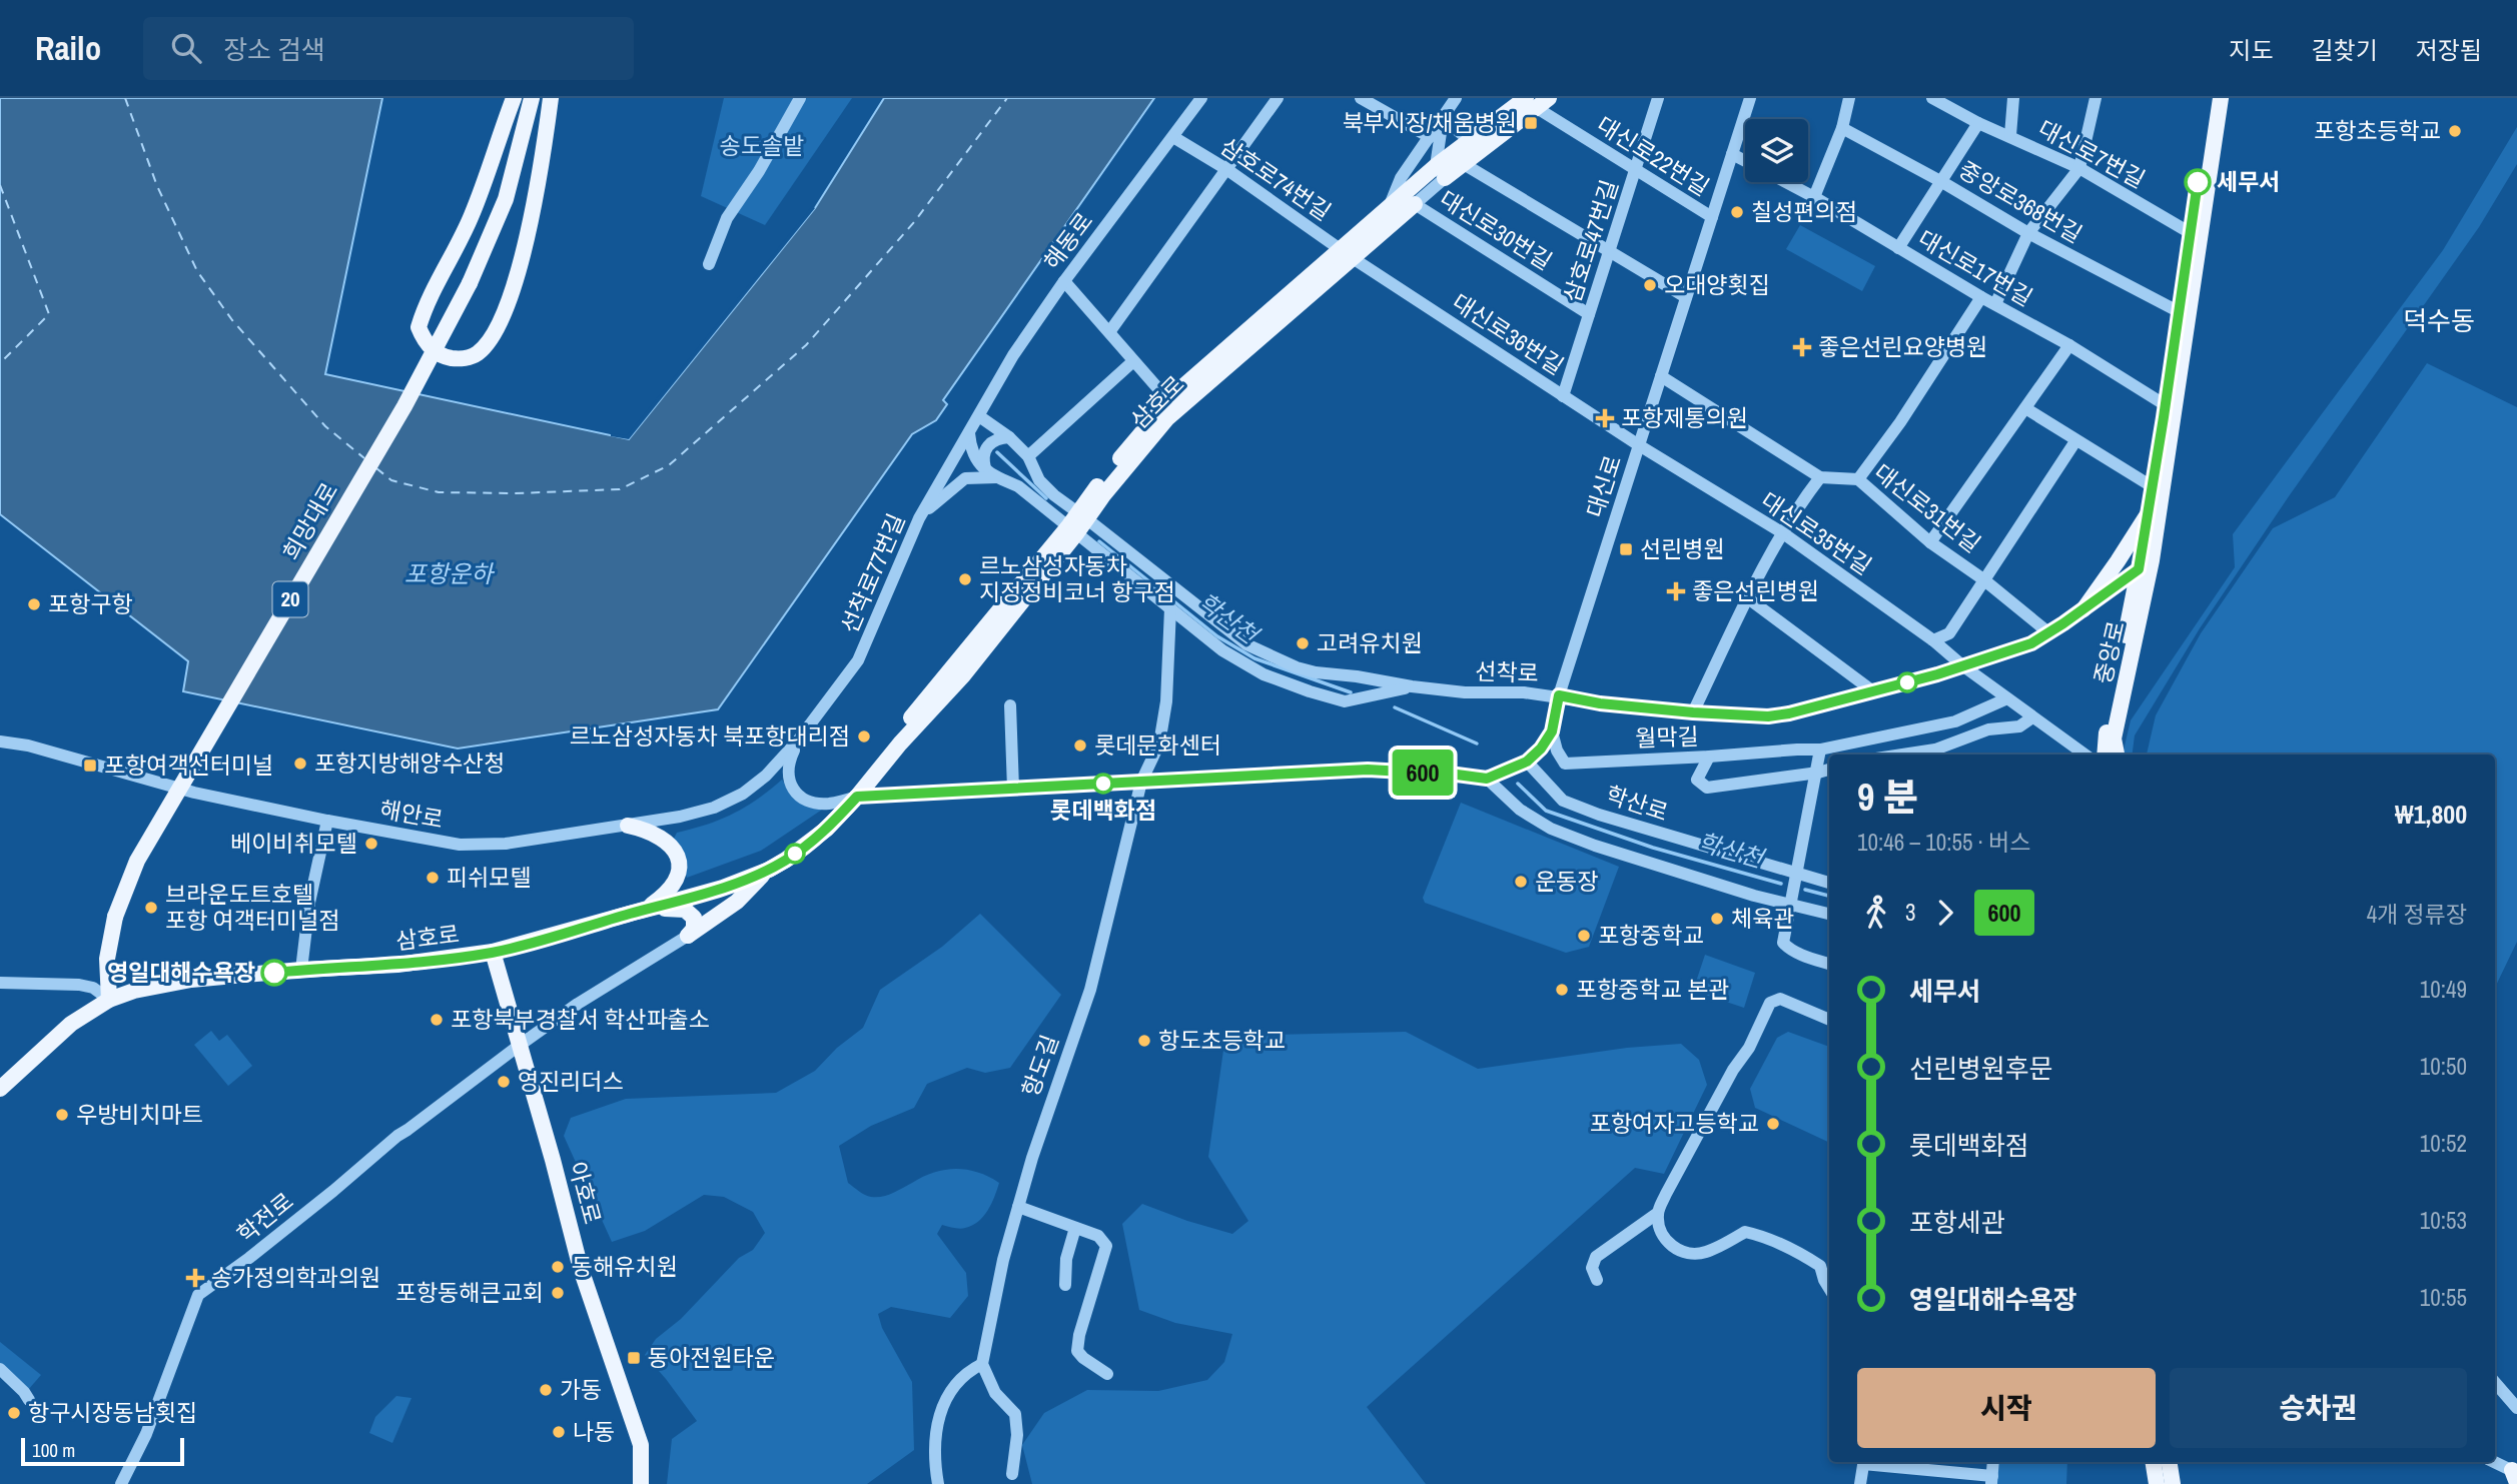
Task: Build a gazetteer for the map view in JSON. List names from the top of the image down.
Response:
{
  "streets": {
    "main road": [
      "삼호로",
      "희망대로",
      "20",
      "중앙로",
      "아호로"
    ],
    "street": [
      "대신로7번길",
      "대신로22번길",
      "삼호로74번길",
      "중앙로368번길",
      "대신로30번길",
      "해동로",
      "삼호로47번길",
      "대신로17번길",
      "대신로36번길",
      "대신로",
      "대신로31번길",
      "대신로35번길",
      "선착로77번길",
      "선착로",
      "월막길",
      "학산로",
      "해안로",
      "항도길",
      "학전로"
    ]
  },
  "crossings": [
    ["대신로7번길", "중앙로"],
    ["대신로22번길", "삼호로47번길"],
    ["대신로22번길", "삼호로"],
    ["대신로22번길", "대신로"],
    ["삼호로74번길", "해동로"],
    ["삼호로74번길", "대신로36번길"],
    ["삼호로74번길", "삼호로"],
    ["중앙로368번길", "중앙로"],
    ["대신로30번길", "삼호로47번길"],
    ["대신로30번길", "삼호로"],
    ["해동로", "선착로77번길"],
    ["해동로", "선착로"],
    ["삼호로47번길", "대신로36번길"],
    ["대신로17번길", "중앙로"],
    ["대신로36번길", "삼호로"],
    ["대신로36번길", "대신로"],
    ["대신로36번길", "대신로35번길"],
    ["삼호로", "희망대로"],
    ["삼호로", "선착로"],
    ["삼호로", "아호로"],
    ["대신로", "대신로31번길"],
    ["대신로", "대신로35번길"],
    ["대신로", "선착로"],
    ["대신로", "월막길"],
    ["대신로", "학산로"],
    ["대신로31번길", "선착로"],
    ["대신로35번길", "선착로"],
    ["대신로35번길", "월막길"],
    ["선착로77번길", "선착로"],
    ["선착로77번길", "해안로"],
    ["중앙로", "선착로"],
    ["선착로", "항도길"],
    ["아호로", "학전로"]
  ],
  "districts": ["덕수동"],
  "water": ["포항운하", "학산천"],
  "parks": ["송도솔밭"],
  "places": {
    "transit": [
      "북부시장/채움병원",
      "선린병원",
      "포항여객선터미널",
      "동아전원타운"
    ],
    "other": [
      "포항초등학교",
      "세무서",
      "칠성편의점",
      "오대양횟집",
      "르노삼성자동차 지정정비코너 항구점",
      "포항구항",
      "고려유치원",
      "르노삼성자동차 북포항대리점",
      "롯데문화센터",
      "포항지방해양수산청",
      "롯데백화점",
      "베이비취모텔",
      "피쉬모텔",
      "운동장",
      "브라운도트호텔 포항 여객터미널점",
      "체육관",
      "포항중학교",
      "영일대해수욕장",
      "포항중학교 본관",
      "포항북부경찰서 학산파출소",
      "항도초등학교",
      "영진리더스",
      "우방비치마트",
      "포항여자고등학교",
      "동해유치원",
      "포항동해큰교회",
      "가동",
      "항구시장동남횟집",
      "나동"
    ],
    "health": [
      "좋은선린요양병원",
      "포항제통의원",
      "좋은선린병원",
      "송가정의학과의원"
    ]
  },
  "lines": ["bus line 600"],
  "scale_bar": "100 m",
  "page": {
    "header": "Railo",
    "search": "장소 검색",
    "nav": ["지도", "길찾기", "저장됨"],
    "on_map": "600",
    "heading": ["9 분", "10:46 – 10:55 · 버스", "₩1,800"],
    "legs": ["3", "600", "4개 정류장"],
    "list": [
      {
        "name": "세무서",
        "value": "10:49"
      },
      {
        "name": "선린병원후문",
        "value": "10:50"
      },
      {
        "name": "롯데백화점",
        "value": "10:52"
      },
      {
        "name": "포항세관",
        "value": "10:53"
      },
      {
        "name": "영일대해수욕장",
        "value": "10:55"
      }
    ],
    "buttons": ["시작", "승차권"],
    "scale": "100 m"
  }
}
